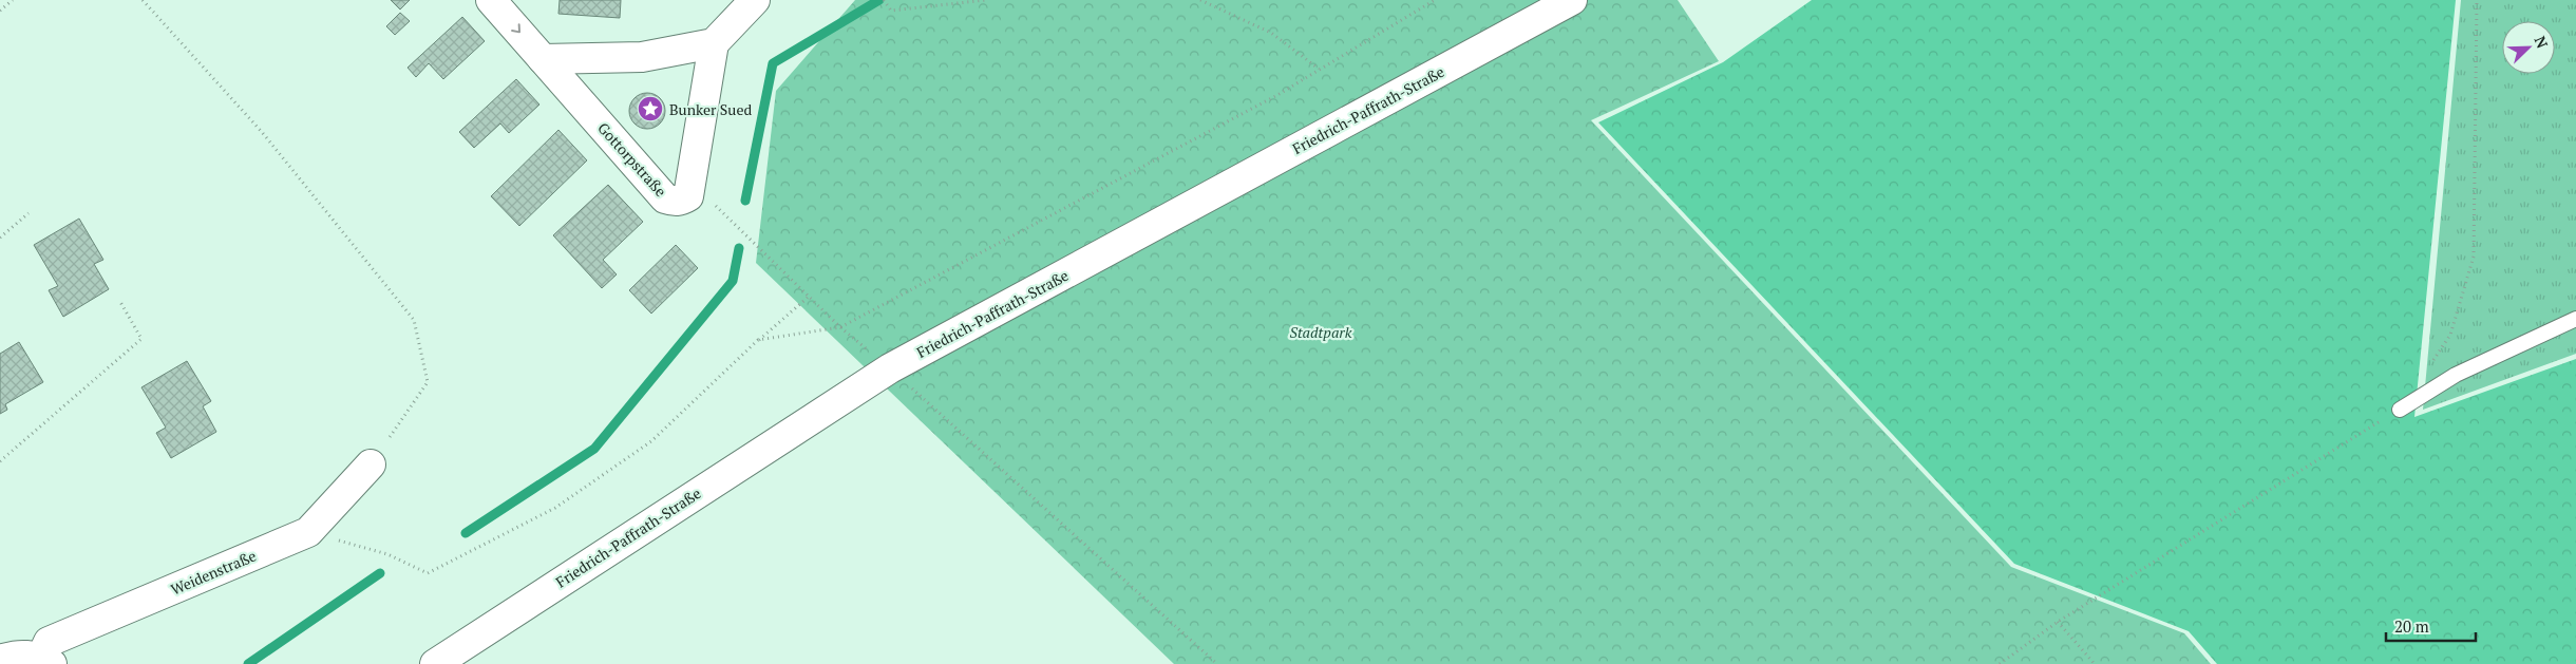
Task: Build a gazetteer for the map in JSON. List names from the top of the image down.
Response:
{
  "streets": {
    "main road": ["Friedrich-Paffrath-Straße", "Gottorpstraße", "Weidenstraße"]
  },
  "parks": ["Stadtpark"],
  "places": {
    "place": ["Bunker Sued"]
  },
  "scale_bar": "20 m",
  "north": "top right"
}
